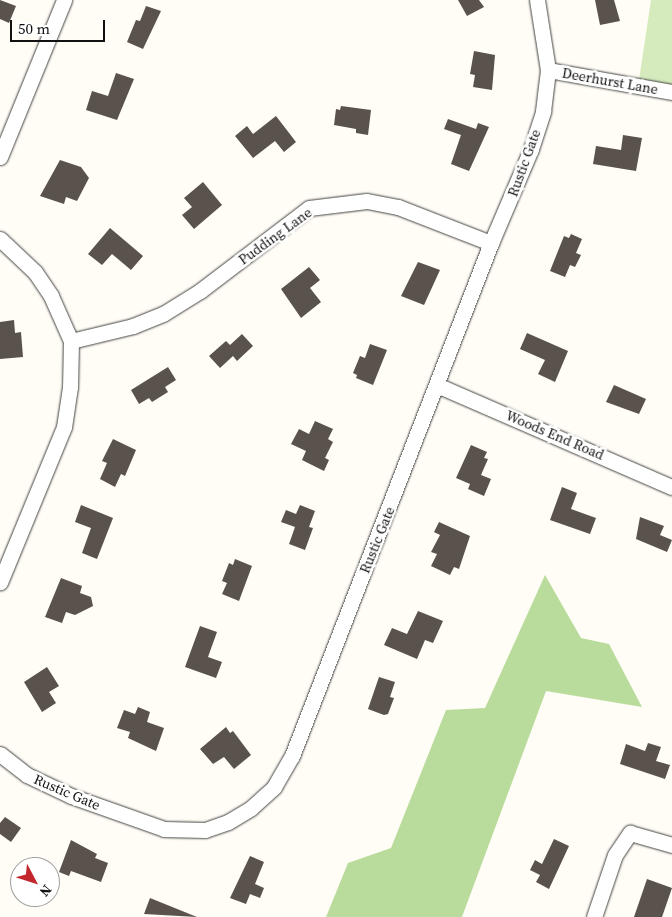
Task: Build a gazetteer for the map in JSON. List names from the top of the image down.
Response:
{
  "streets": {
    "street": [
      "Deerhurst Lane",
      "Rustic Gate",
      "Pudding Lane",
      "Woods End Road"
    ]
  },
  "crossings": [
    ["Deerhurst Lane", "Rustic Gate"],
    ["Rustic Gate", "Pudding Lane"],
    ["Rustic Gate", "Woods End Road"]
  ],
  "scale_bar": "50 m",
  "north": "bottom right"
}
